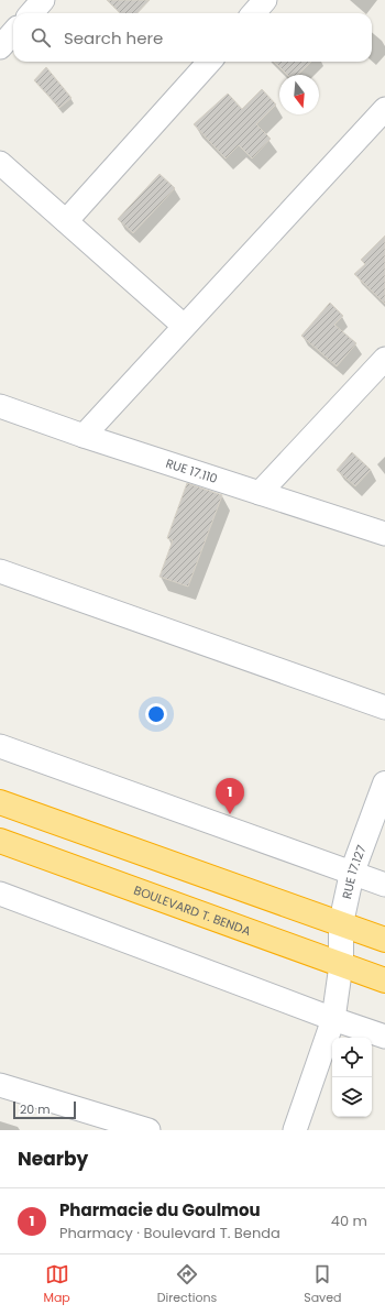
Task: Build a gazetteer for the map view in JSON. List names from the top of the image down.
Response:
{
  "streets": {
    "highway": ["BOULEVARD T. BENDA"],
    "street": ["RUE 17.110", "RUE 17.127"]
  },
  "crossings": [
    ["RUE 17.127", "BOULEVARD T. BENDA"]
  ],
  "scale_bar": "20 m",
  "north": "bottom",
  "page": {
    "search": "Search here",
    "pins": "1",
    "scale": "20 m",
    "heading": "Nearby",
    "list": [
      {
        "mark": "1",
        "name": "Pharmacie du Goulmou",
        "note": "Pharmacy · Boulevard T. Benda",
        "value": "40 m"
      }
    ],
    "nav": ["Map", "Directions", "Saved"]
  }
}
